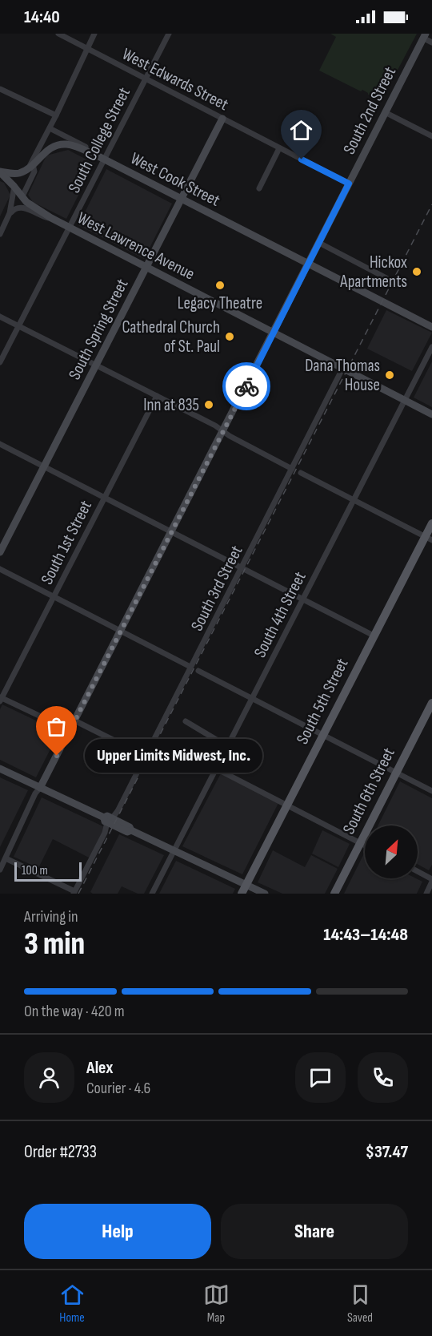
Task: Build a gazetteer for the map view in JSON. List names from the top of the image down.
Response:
{
  "streets": {
    "main road": ["South 5th Street", "South 6th Street"],
    "street": [
      "West Edwards Street",
      "South 2nd Street",
      "South College Street",
      "West Cook Street",
      "West Lawrence Avenue",
      "South Spring Street",
      "South 1st Street",
      "South 3rd Street",
      "South 4th Street"
    ]
  },
  "crossings": [
    ["West Edwards Street", "South 2nd Street"],
    ["West Edwards Street", "South College Street"],
    ["West Edwards Street", "South Spring Street"],
    ["South 2nd Street", "West Cook Street"],
    ["South 2nd Street", "West Lawrence Avenue"],
    ["South College Street", "West Cook Street"],
    ["South College Street", "West Lawrence Avenue"],
    ["West Cook Street", "South Spring Street"],
    ["West Lawrence Avenue", "South Spring Street"],
    ["West Lawrence Avenue", "South 3rd Street"],
    ["West Lawrence Avenue", "South 4th Street"]
  ],
  "places": [
    "Hickox Apartments",
    "Legacy Theatre",
    "Cathedral Church of St. Paul",
    "Dana Thomas House",
    "Inn at 835",
    "Upper Limits Midwest, Inc."
  ],
  "scale_bar": "100 m",
  "north": "top right",
  "page": {
    "status": "14:40",
    "bubble": "Upper Limits Midwest, Inc.",
    "scale": "100 m",
    "heading": ["3 min", "Arriving in", "14:43–14:48"],
    "panel": [
      "Alex",
      "Courier · 4.6",
      "Order #2733",
      "$37.47"
    ],
    "bar": "On the way · 420 m",
    "buttons": ["Help", "Share"],
    "tabs": ["Home", "Map", "Saved"]
  }
}
